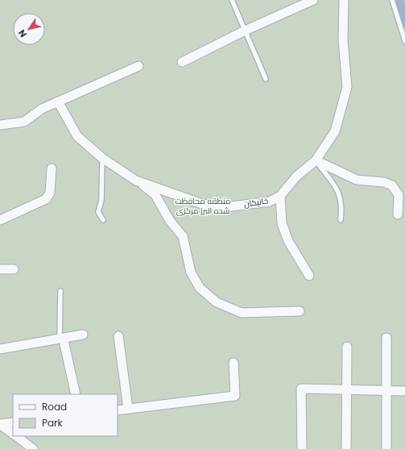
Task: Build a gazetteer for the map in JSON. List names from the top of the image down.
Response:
{
  "streets": {
    "street": ["خانیکان"]
  },
  "parks": ["منطقه محافظت شده البرز مرکزی"],
  "legend": ["Road", "Park"],
  "north": "bottom left"
}
